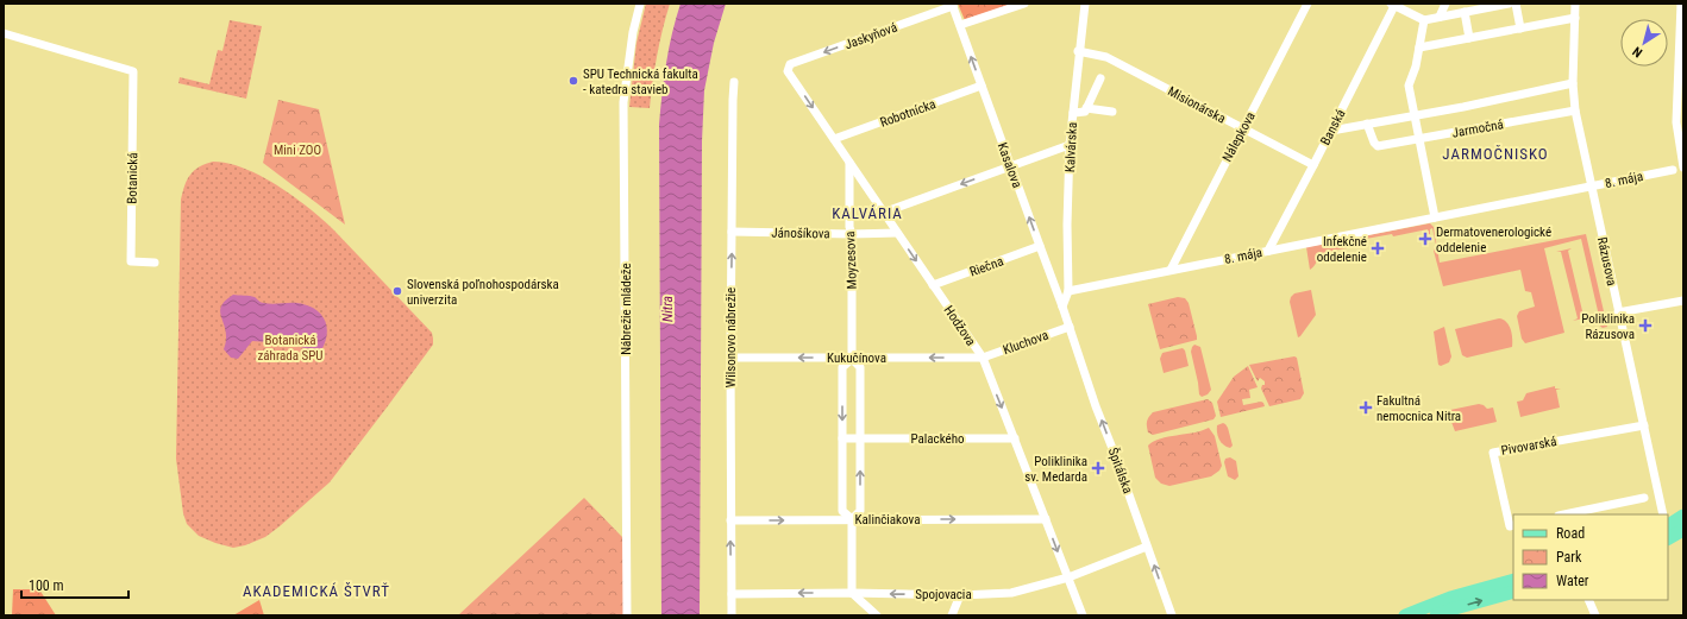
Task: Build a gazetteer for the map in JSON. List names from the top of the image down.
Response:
{
  "streets": {
    "street": [
      "Jaskyňová",
      "Misionárska",
      "Robotnícka",
      "Banská",
      "Jarmočná",
      "Nálepkova",
      "Kalvárska",
      "Kasalova",
      "Botanická",
      "8. mája",
      "Jánošíkova",
      "Moyzesova",
      "Rázusova",
      "Riečna",
      "Nábrežie mládeže",
      "Hodžova",
      "Wilsonovo nábrežie",
      "Kluchova",
      "Kukučínova",
      "Palackého",
      "Pivovarská",
      "Špitálska",
      "Kalinčiakova",
      "Spojovacia"
    ]
  },
  "crossings": [
    ["Jaskyňová", "Kasalova"],
    ["Jaskyňová", "Hodžova"],
    ["Misionárska", "Banská"],
    ["Misionárska", "Nálepkova"],
    ["Misionárska", "Kalvárska"],
    ["Robotnícka", "Kasalova"],
    ["Robotnícka", "Hodžova"],
    ["Banská", "Jarmočná"],
    ["Banská", "8. mája"],
    ["Jarmočná", "Rázusova"],
    ["Nálepkova", "8. mája"],
    ["Kalvárska", "8. mája"],
    ["Kasalova", "Riečna"],
    ["Kasalova", "Kluchova"],
    ["Kasalova", "Špitálska"],
    ["8. mája", "Rázusova"],
    ["Jánošíkova", "Moyzesova"],
    ["Jánošíkova", "Hodžova"],
    ["Jánošíkova", "Wilsonovo nábrežie"],
    ["Moyzesova", "Hodžova"],
    ["Moyzesova", "Kukučínova"],
    ["Moyzesova", "Palackého"],
    ["Moyzesova", "Kalinčiakova"],
    ["Moyzesova", "Spojovacia"],
    ["Rázusova", "Pivovarská"],
    ["Riečna", "Hodžova"],
    ["Hodžova", "Kluchova"],
    ["Hodžova", "Kukučínova"],
    ["Hodžova", "Palackého"],
    ["Hodžova", "Kalinčiakova"],
    ["Hodžova", "Spojovacia"],
    ["Wilsonovo nábrežie", "Kukučínova"],
    ["Wilsonovo nábrežie", "Kalinčiakova"],
    ["Wilsonovo nábrežie", "Spojovacia"],
    ["Kluchova", "Kukučínova"],
    ["Kluchova", "Špitálska"],
    ["Špitálska", "Spojovacia"]
  ],
  "one_way": [
    "Jaskyňová",
    "Kasalova",
    "Hodžova",
    "Wilsonovo nábrežie",
    "Kukučínova",
    "Špitálska",
    "Kalinčiakova",
    "Spojovacia"
  ],
  "districts": ["JARMOČNISKO", "KALVÁRIA", "AKADEMICKÁ ŠTVRŤ"],
  "water": ["Nitra"],
  "parks": ["Mini ZOO", "Botanická záhrada SPU"],
  "places": {
    "other": ["SPU Technická fakulta - katedra stavieb", "Slovenská poľnohospodárska univerzita"],
    "health": [
      "Dermatovenerologické oddelenie",
      "Infekčné oddelenie",
      "Poliklinika Rázusova",
      "Fakultná nemocnica Nitra",
      "Poliklinika sv. Medarda"
    ]
  },
  "legend": ["Road", "Park", "Water"],
  "scale_bar": "100 m",
  "north": "bottom left"
}
